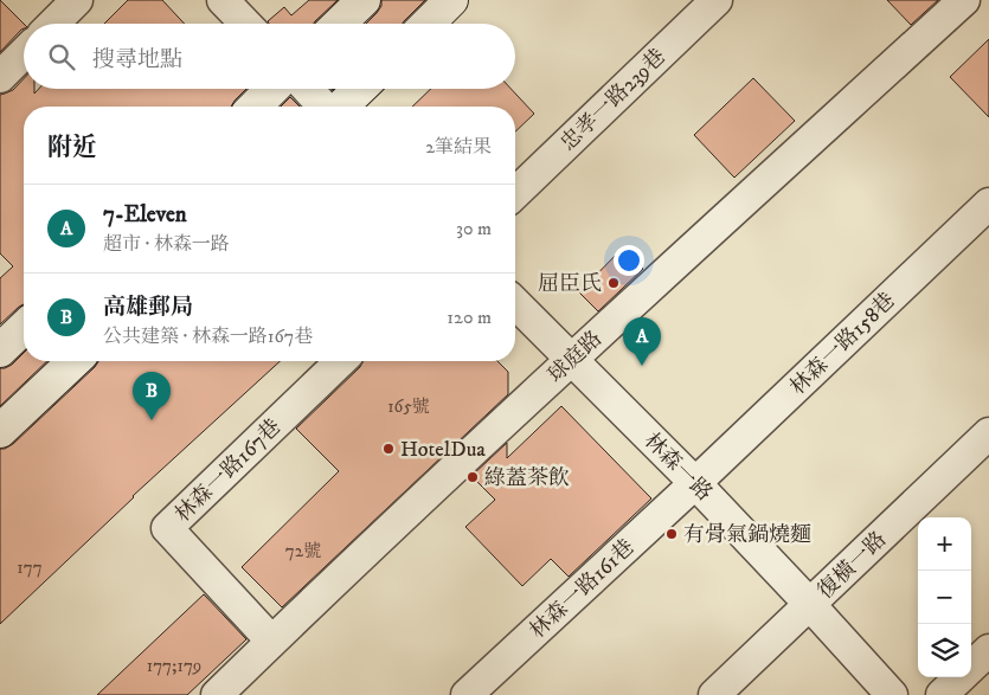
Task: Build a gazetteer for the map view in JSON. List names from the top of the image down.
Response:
{
  "streets": {
    "street": [
      "忠孝一路239巷",
      "林森一路158巷",
      "球庭路",
      "林森一路",
      "林森一路167巷",
      "復橫一路",
      "林森一路161巷"
    ]
  },
  "crossings": [
    ["林森一路158巷", "林森一路"],
    ["林森一路158巷", "林森一路161巷"],
    ["球庭路", "林森一路"],
    ["球庭路", "林森一路167巷"],
    ["林森一路", "復橫一路"],
    ["林森一路", "林森一路161巷"]
  ],
  "places": [
    "屈臣氏",
    "HotelDua",
    "綠蓋茶飲",
    "有骨氣鍋燒麵"
  ],
  "house_numbers": [
    "165號",
    "72號",
    "177",
    "177;179"
  ],
  "page": {
    "search": "搜尋地點",
    "heading": ["附近", "2筆結果"],
    "list": [
      {
        "mark": "A",
        "name": "7-Eleven",
        "note": "超市 · 林森一路",
        "value": "30 m"
      },
      {
        "mark": "B",
        "name": "高雄郵局",
        "note": "公共建築 · 林森一路167巷",
        "value": "120 m"
      }
    ],
    "pins": ["A", "B"],
    "map_buttons": ["+", "−"]
  }
}
